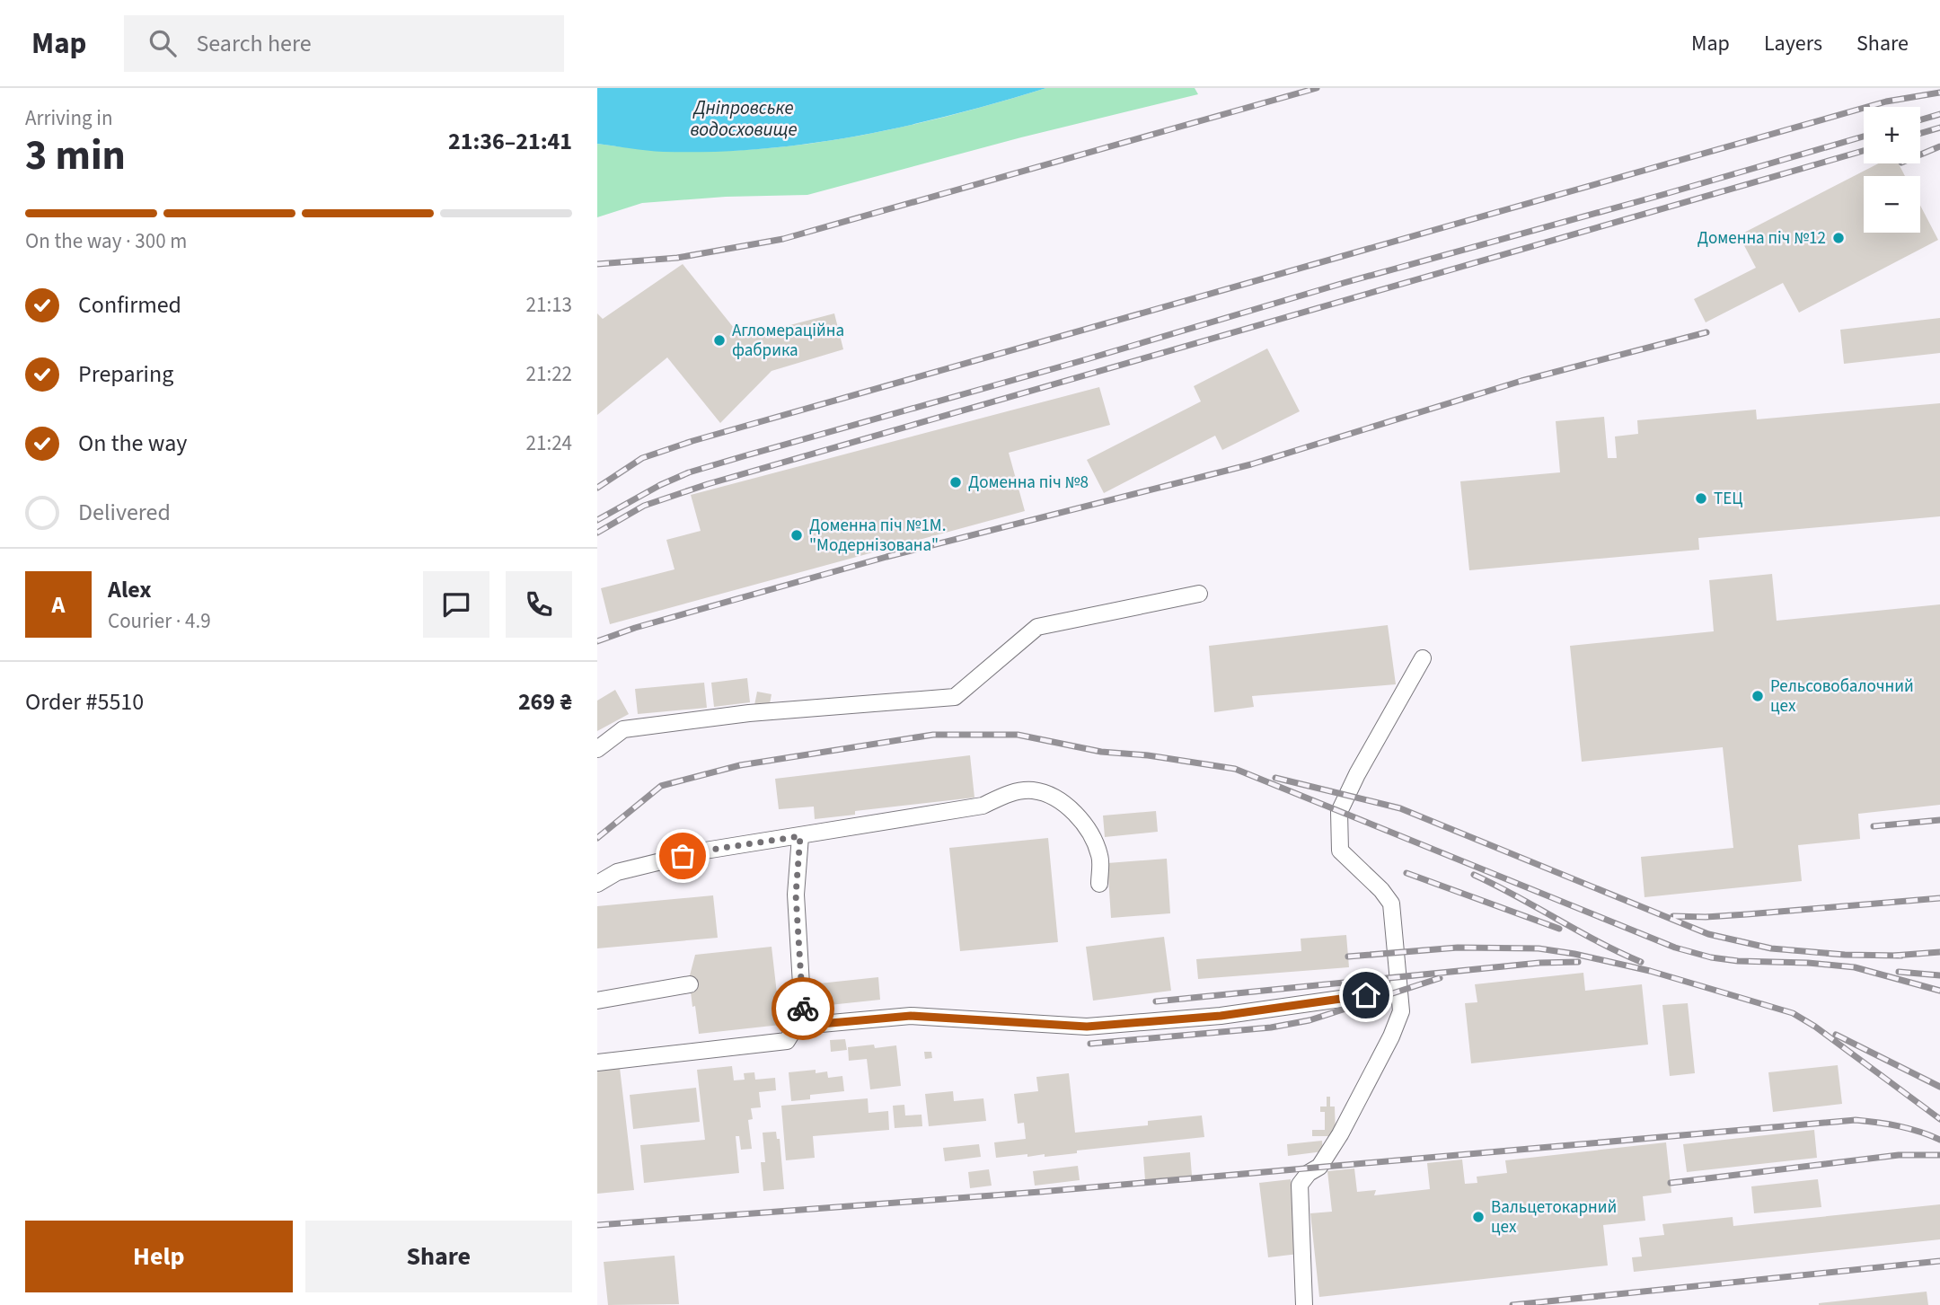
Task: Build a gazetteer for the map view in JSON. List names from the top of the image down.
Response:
{
  "water": ["Дніпровське водосховище"],
  "places": [
    "Доменна піч №12",
    "Агломераційна фабрика",
    "Доменна піч №8",
    "ТЕЦ",
    "Доменна піч №1М. \"Модернізована\"",
    "Рельсовобалочний цех",
    "Вальцетокарний цех"
  ],
  "page": {
    "header": "Map",
    "search": "Search here",
    "nav": ["Map", "Layers", "Share"],
    "heading": ["3 min", "Arriving in", "21:36–21:41"],
    "panel": [
      "Alex",
      "Courier · 4.9",
      "Order #5510",
      "269 ₴"
    ],
    "map_buttons": ["+", "−"],
    "bar": "On the way · 300 m",
    "list": [
      ["Confirmed", "21:13"],
      ["Preparing", "21:22"],
      ["On the way", "21:24"],
      "Delivered"
    ],
    "round": "A",
    "buttons": ["Help", "Share"]
  }
}
